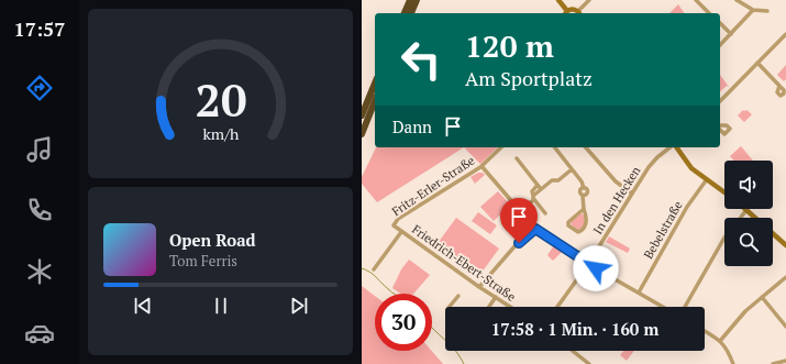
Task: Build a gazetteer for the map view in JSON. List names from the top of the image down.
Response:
{
  "streets": {
    "street": [
      "Fritz-Erler-Straße",
      "In den Hecken",
      "Bebelstraße",
      "Friedrich-Ebert-Straße"
    ]
  },
  "crossings": [
    ["Fritz-Erler-Straße", "Friedrich-Ebert-Straße"]
  ],
  "page": {
    "tabs": "17:57",
    "turn": ["120 m", "Am Sportplatz"],
    "then": "Dann",
    "song": ["Open Road", "Tom Ferris"],
    "limit": "30",
    "trip": "17:58 · 1 Min. · 160 m",
    "gauge": ["20", "km/h"]
  }
}
